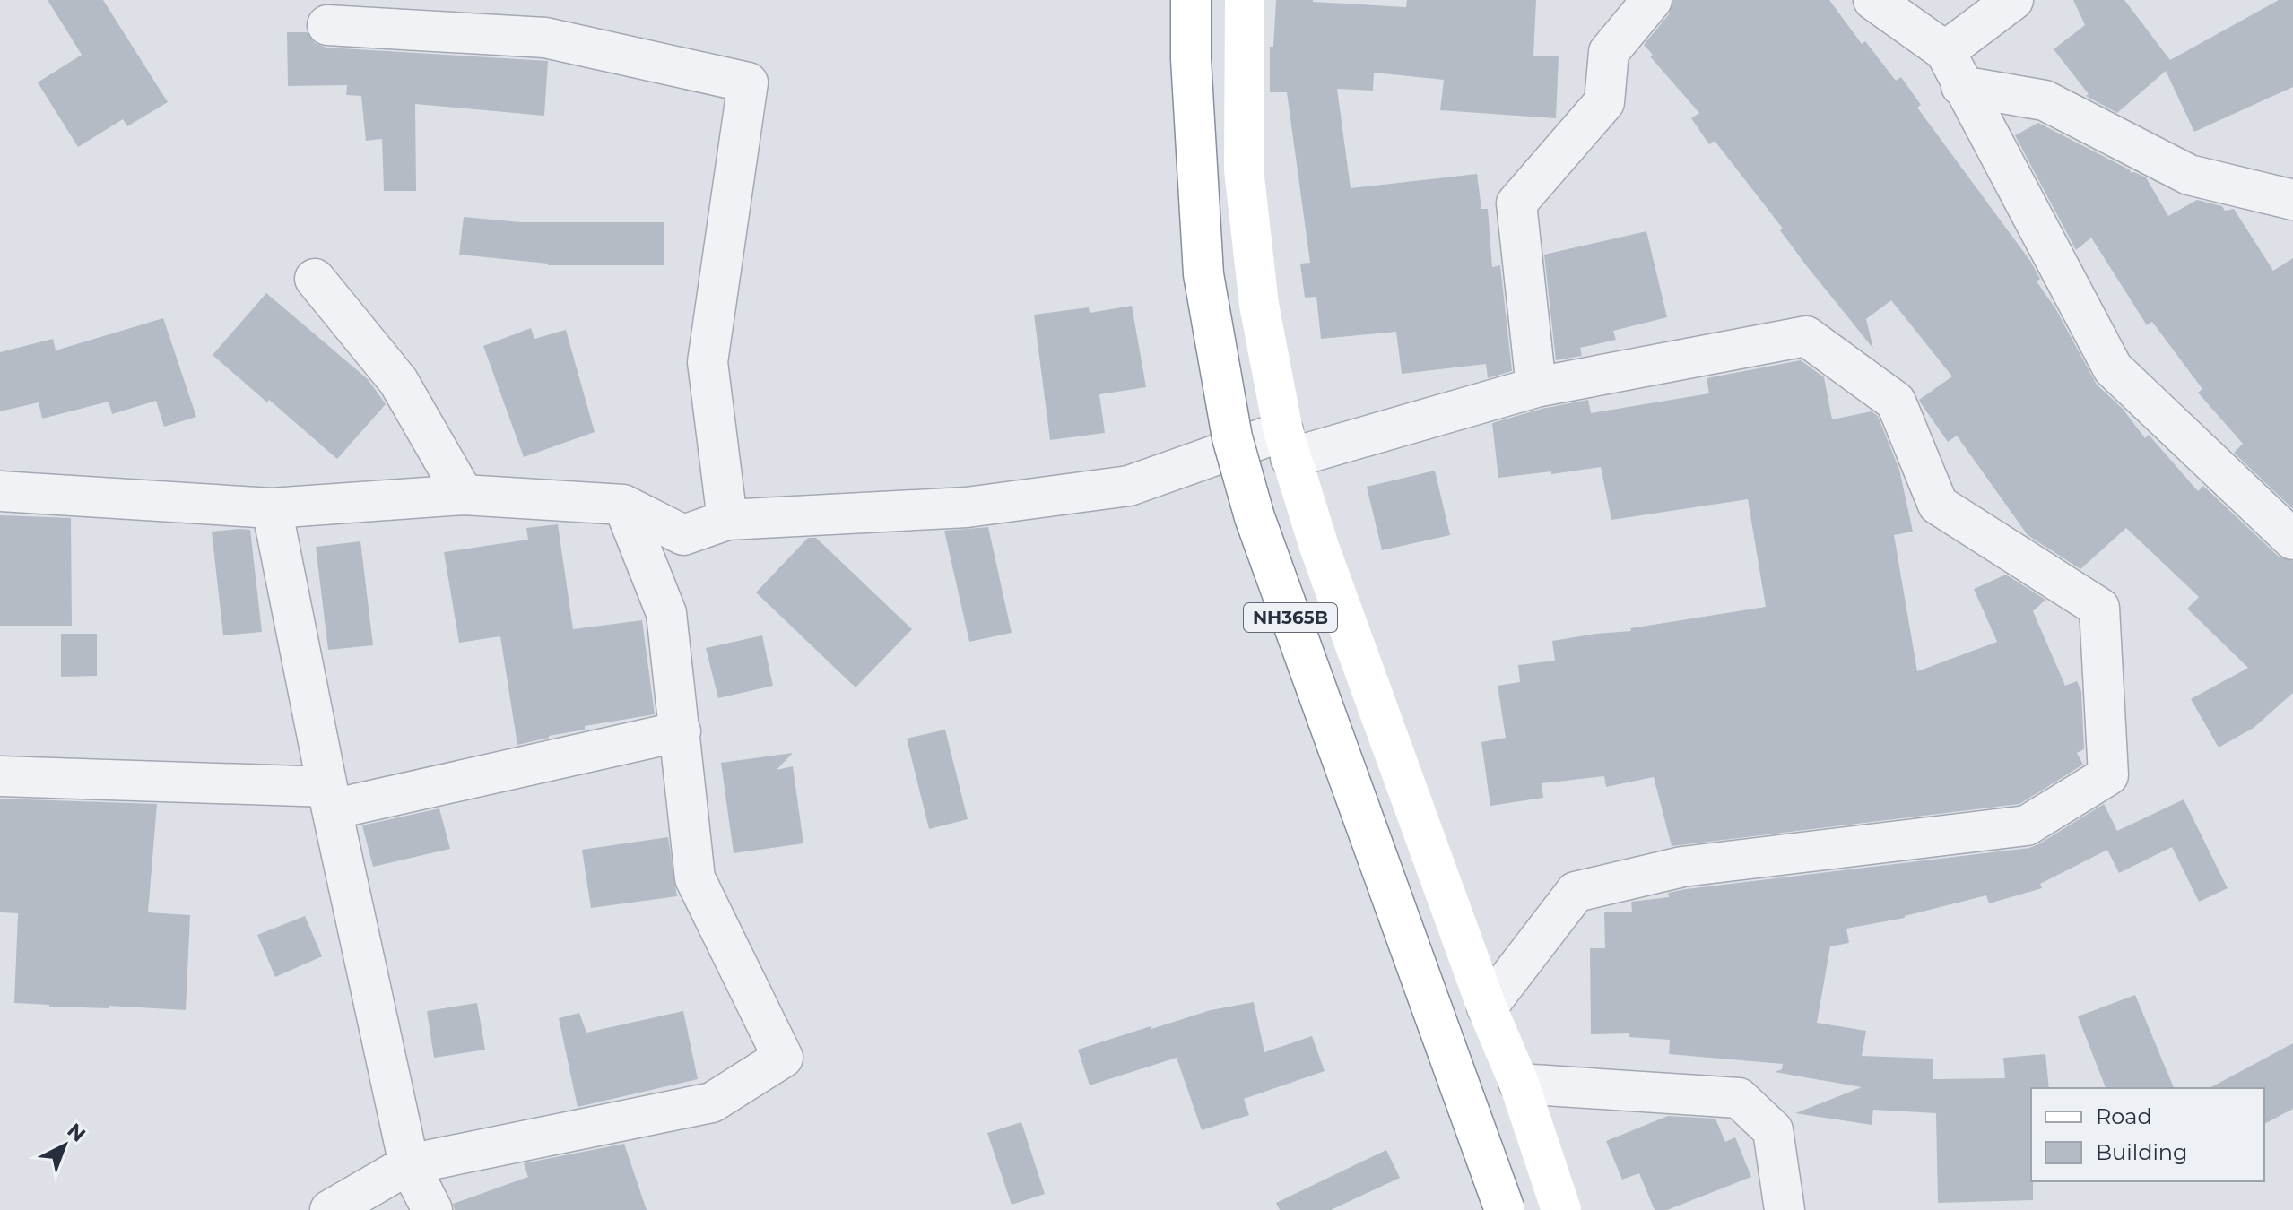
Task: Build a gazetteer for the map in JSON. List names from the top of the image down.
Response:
{
  "streets": {
    "main road": ["NH365B"]
  },
  "legend": ["Road", "Building"],
  "north": "top right"
}
